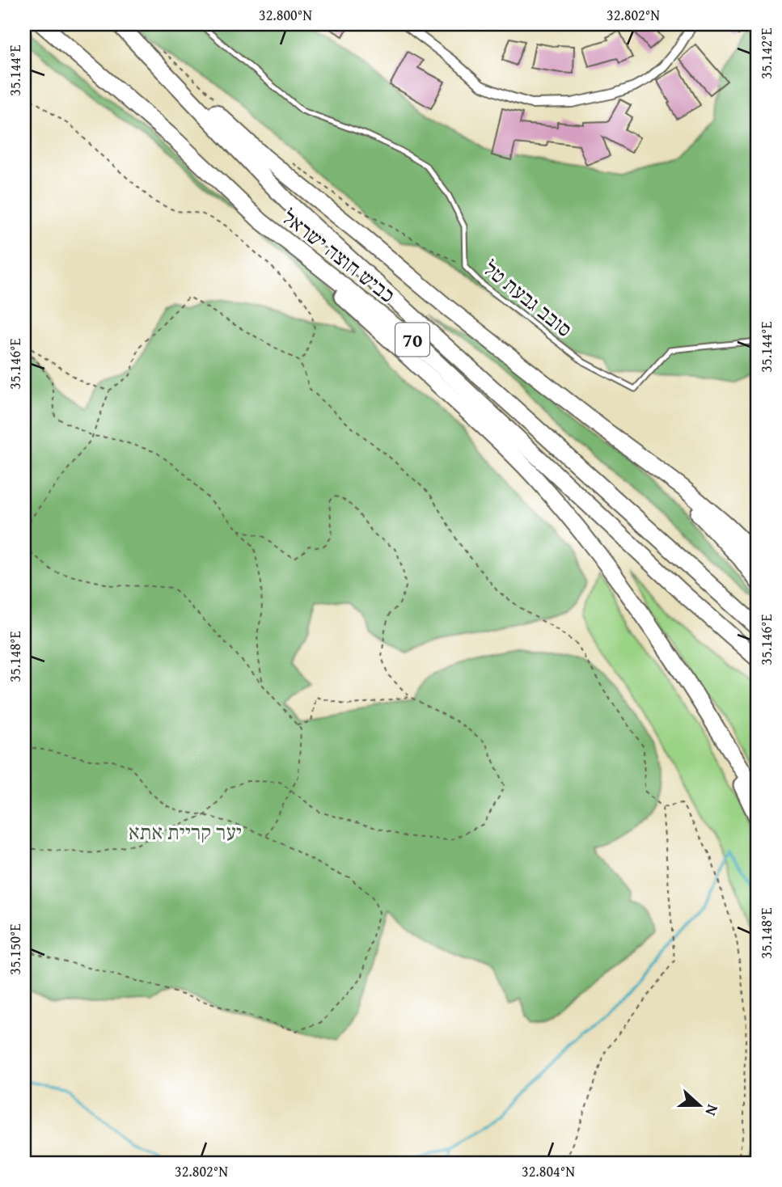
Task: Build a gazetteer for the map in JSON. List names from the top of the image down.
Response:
{
  "streets": {
    "highway": ["כביש חוצה ישראל", "70"],
    "lane": ["סובב גבעת טל"]
  },
  "parks": ["יער קריית אתא"],
  "north": "right",
  "coordinates": [
    "32.800°N",
    "32.802°N",
    "35.142°E",
    "35.144°E",
    "35.146°E",
    "35.148°E",
    "35.150°E",
    "32.804°N"
  ]
}
